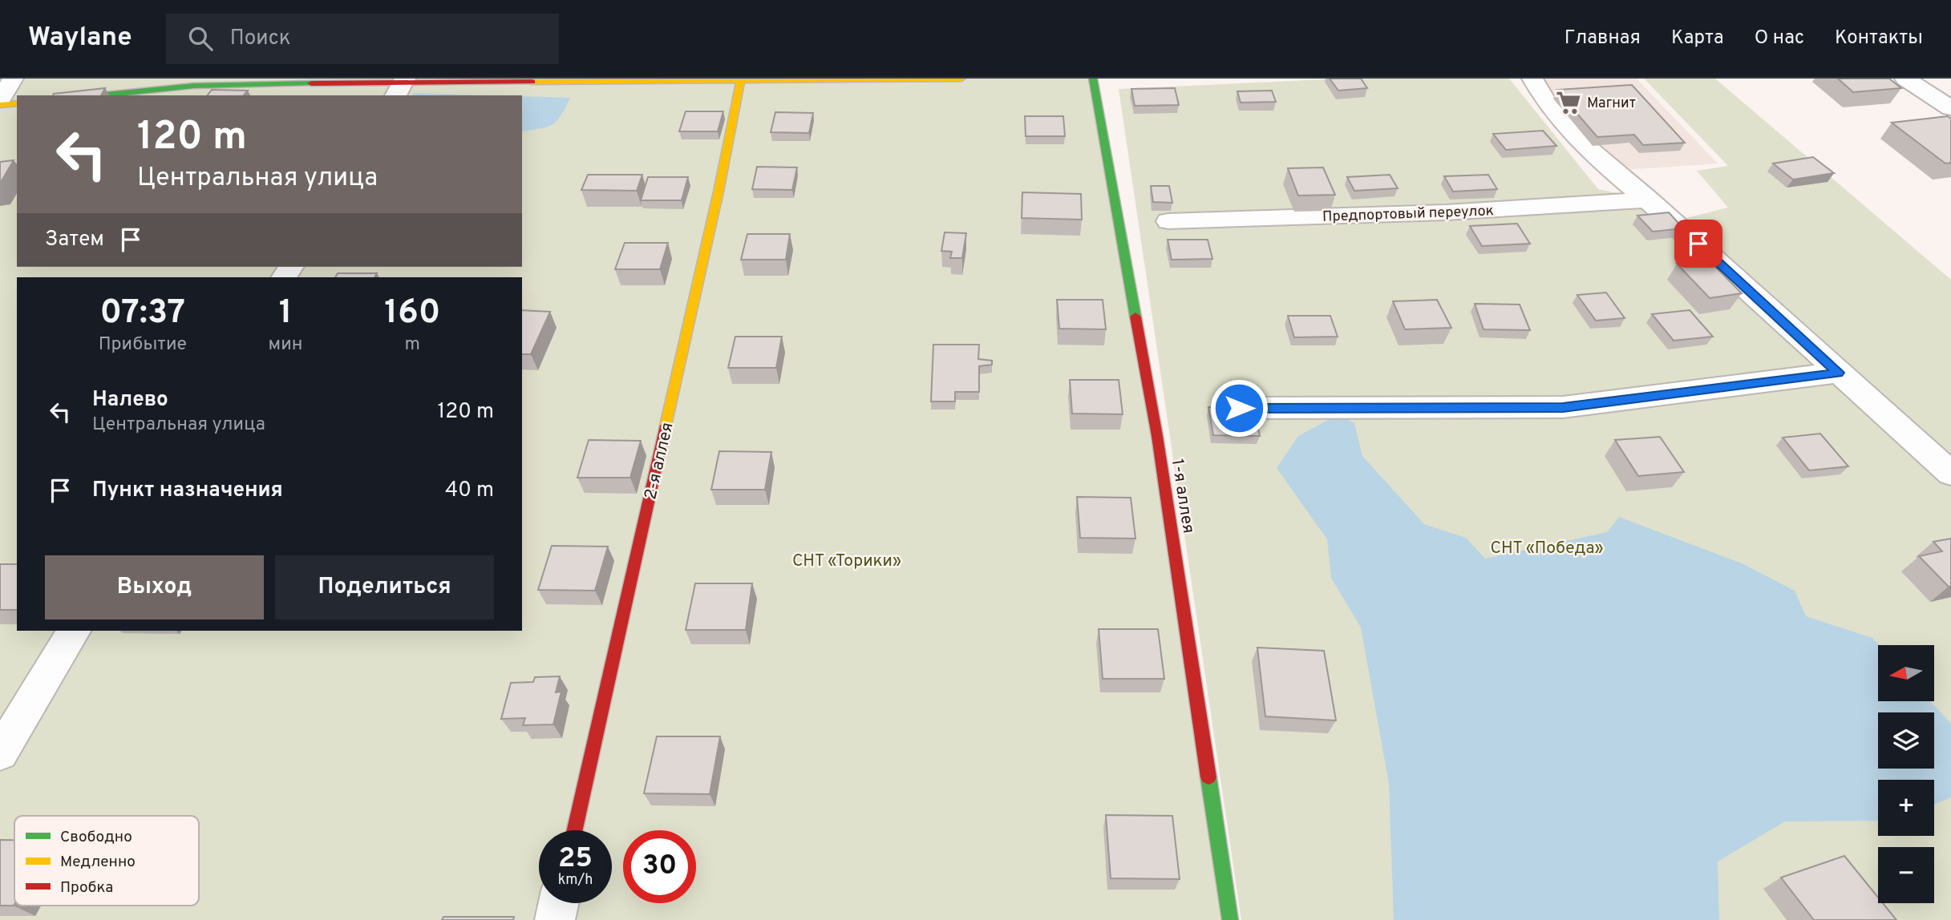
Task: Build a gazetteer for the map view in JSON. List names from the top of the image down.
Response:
{
  "streets": {
    "street": ["Предпортовый переулок", "2-я аллея", "1-я аллея"]
  },
  "parks": ["СНТ «Победа»", "СНТ «Торики»"],
  "places": {
    "supermarket": ["Магнит"]
  },
  "legend": ["Свободно", "Медленно", "Пробка"],
  "north": "left",
  "page": {
    "header": "Waylane",
    "search": "Поиск",
    "nav": [
      "Главная",
      "Карта",
      "О нас",
      "Контакты"
    ],
    "turn": ["120 m", "Центральная улица"],
    "then": "Затем",
    "eta": [
      "07:37",
      "Прибытие",
      "1",
      "мин",
      "160",
      "m"
    ],
    "list": [
      {
        "name": "Налево",
        "note": "Центральная улица",
        "value": "120 m"
      },
      {
        "name": "Пункт назначения",
        "value": "40 m"
      }
    ],
    "buttons": ["Выход", "Поделиться"],
    "map_buttons": ["+", "−"],
    "speed": "25 km/h",
    "limit": "30"
  }
}
